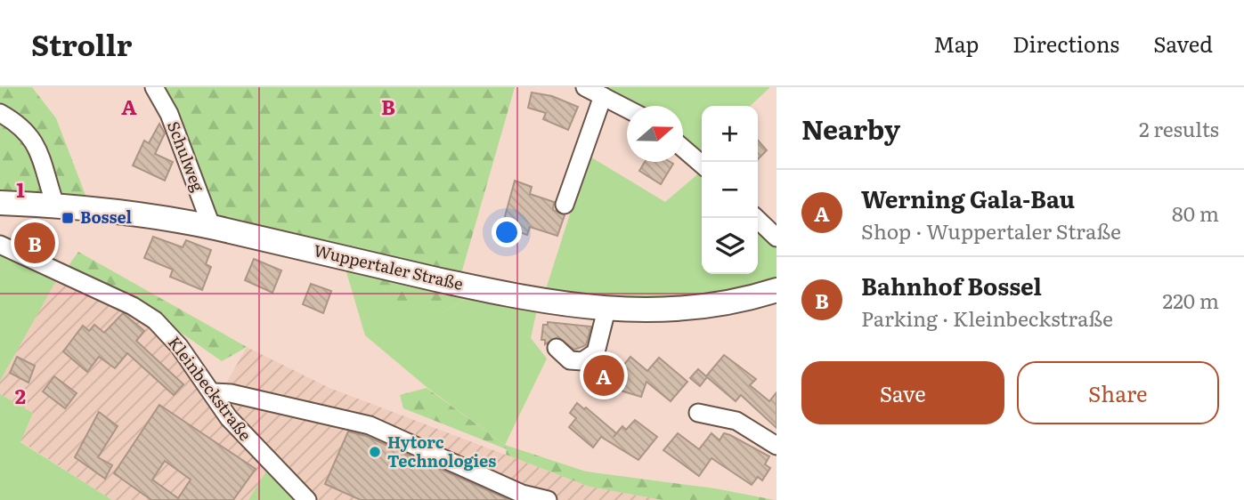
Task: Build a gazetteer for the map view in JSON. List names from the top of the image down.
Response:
{
  "streets": {
    "main road": ["Wuppertaler Straße"],
    "street": ["Schulweg", "Kleinbeckstraße"]
  },
  "crossings": [
    ["Schulweg", "Wuppertaler Straße"]
  ],
  "places": {
    "transit": ["Bossel"],
    "other": ["Hytorc Technologies"]
  },
  "north": "right",
  "page": {
    "header": "Strollr",
    "nav": ["Map", "Directions", "Saved"],
    "heading": ["Nearby", "2 results"],
    "map_buttons": ["+", "−"],
    "list": [
      {
        "mark": "A",
        "name": "Werning Gala-Bau",
        "note": "Shop · Wuppertaler Straße",
        "value": "80 m"
      },
      {
        "mark": "B",
        "name": "Bahnhof Bossel",
        "note": "Parking · Kleinbeckstraße",
        "value": "220 m"
      }
    ],
    "pins": ["B", "A"],
    "buttons": ["Save", "Share"]
  },
  "grid": {
    "columns": ["A", "B"],
    "rows": ["1", "2"]
  }
}
